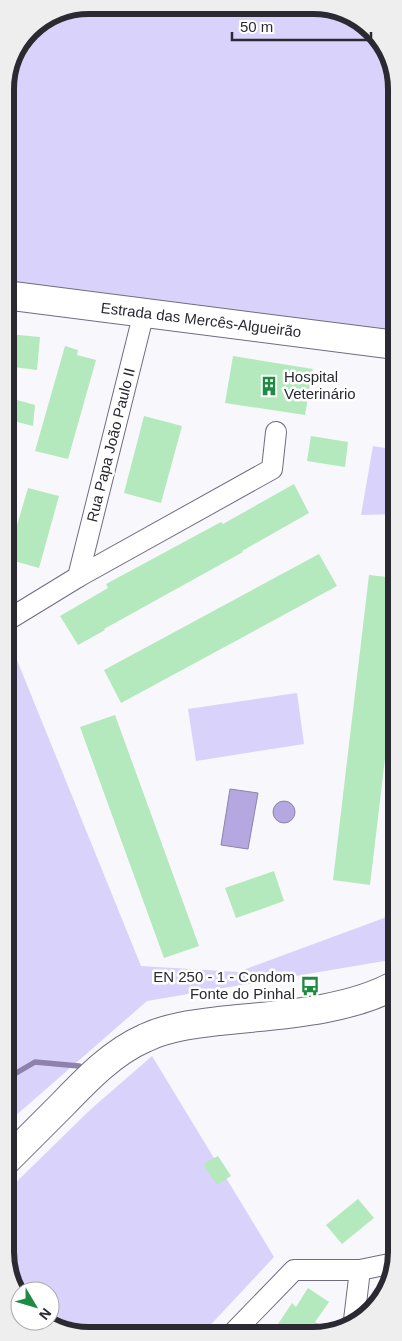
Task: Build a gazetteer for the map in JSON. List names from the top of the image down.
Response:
{
  "streets": {
    "main road": ["Estrada das Mercês-Algueirão"],
    "street": ["Rua Papa João Paulo II"]
  },
  "crossings": [
    ["Estrada das Mercês-Algueirão", "Rua Papa João Paulo II"]
  ],
  "places": {
    "building": ["Hospital Veterinário"],
    "bus stop": ["EN 250 - 1 - Condom Fonte do Pinhal"]
  },
  "scale_bar": "50 m",
  "north": "bottom right"
}
